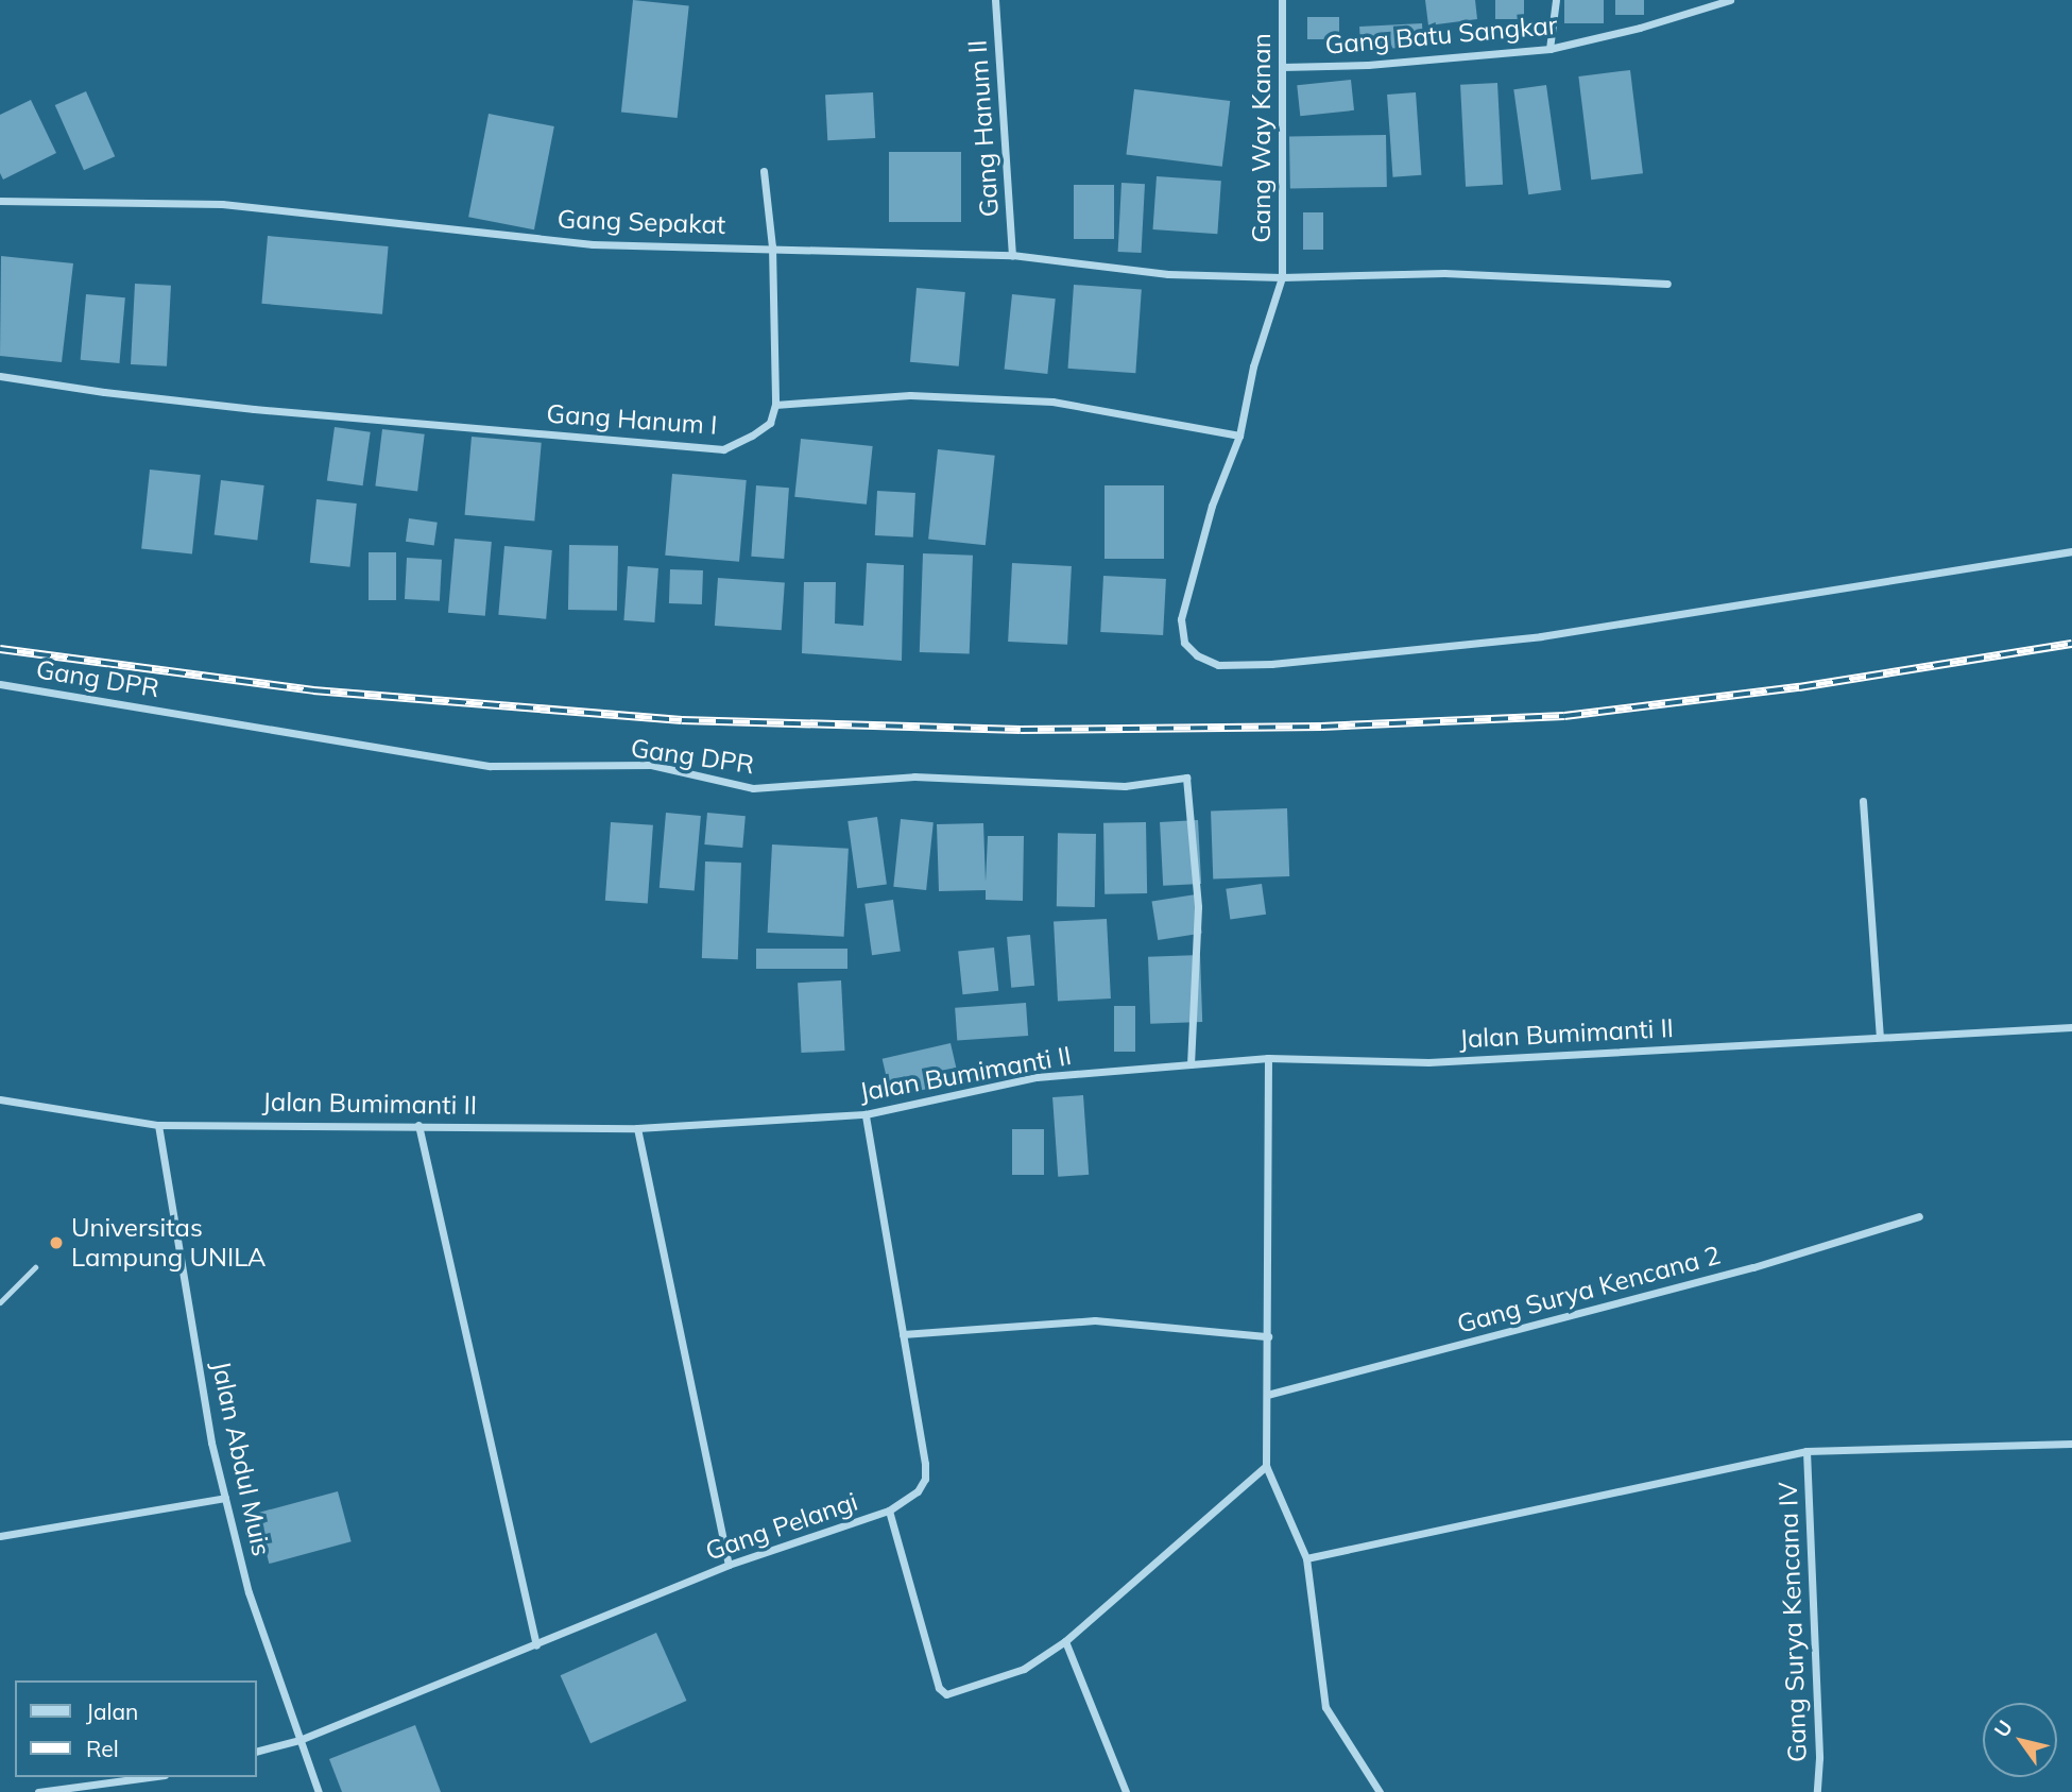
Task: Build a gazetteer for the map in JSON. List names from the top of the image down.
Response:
{
  "streets": {
    "street": [
      "Gang Batu Sangkar",
      "Gang Hanum II",
      "Gang Way Kanan",
      "Gang Sepakat",
      "Gang Hanum I",
      "Gang DPR",
      "Jalan Bumimanti II",
      "Gang Surya Kencana 2",
      "Jalan Abdul Muis",
      "Gang Pelangi",
      "Gang Surya Kencana IV"
    ]
  },
  "crossings": [
    ["Gang Batu Sangkar", "Gang Way Kanan"],
    ["Gang Hanum II", "Gang Sepakat"],
    ["Gang Way Kanan", "Gang Sepakat"],
    ["Gang DPR", "Jalan Bumimanti II"],
    ["Jalan Bumimanti II", "Jalan Abdul Muis"],
    ["Jalan Bumimanti II", "Gang Pelangi"],
    ["Jalan Abdul Muis", "Gang Pelangi"]
  ],
  "places": ["Universitas Lampung UNILA"],
  "legend": ["Jalan", "Rel"],
  "north": "top left"
}
